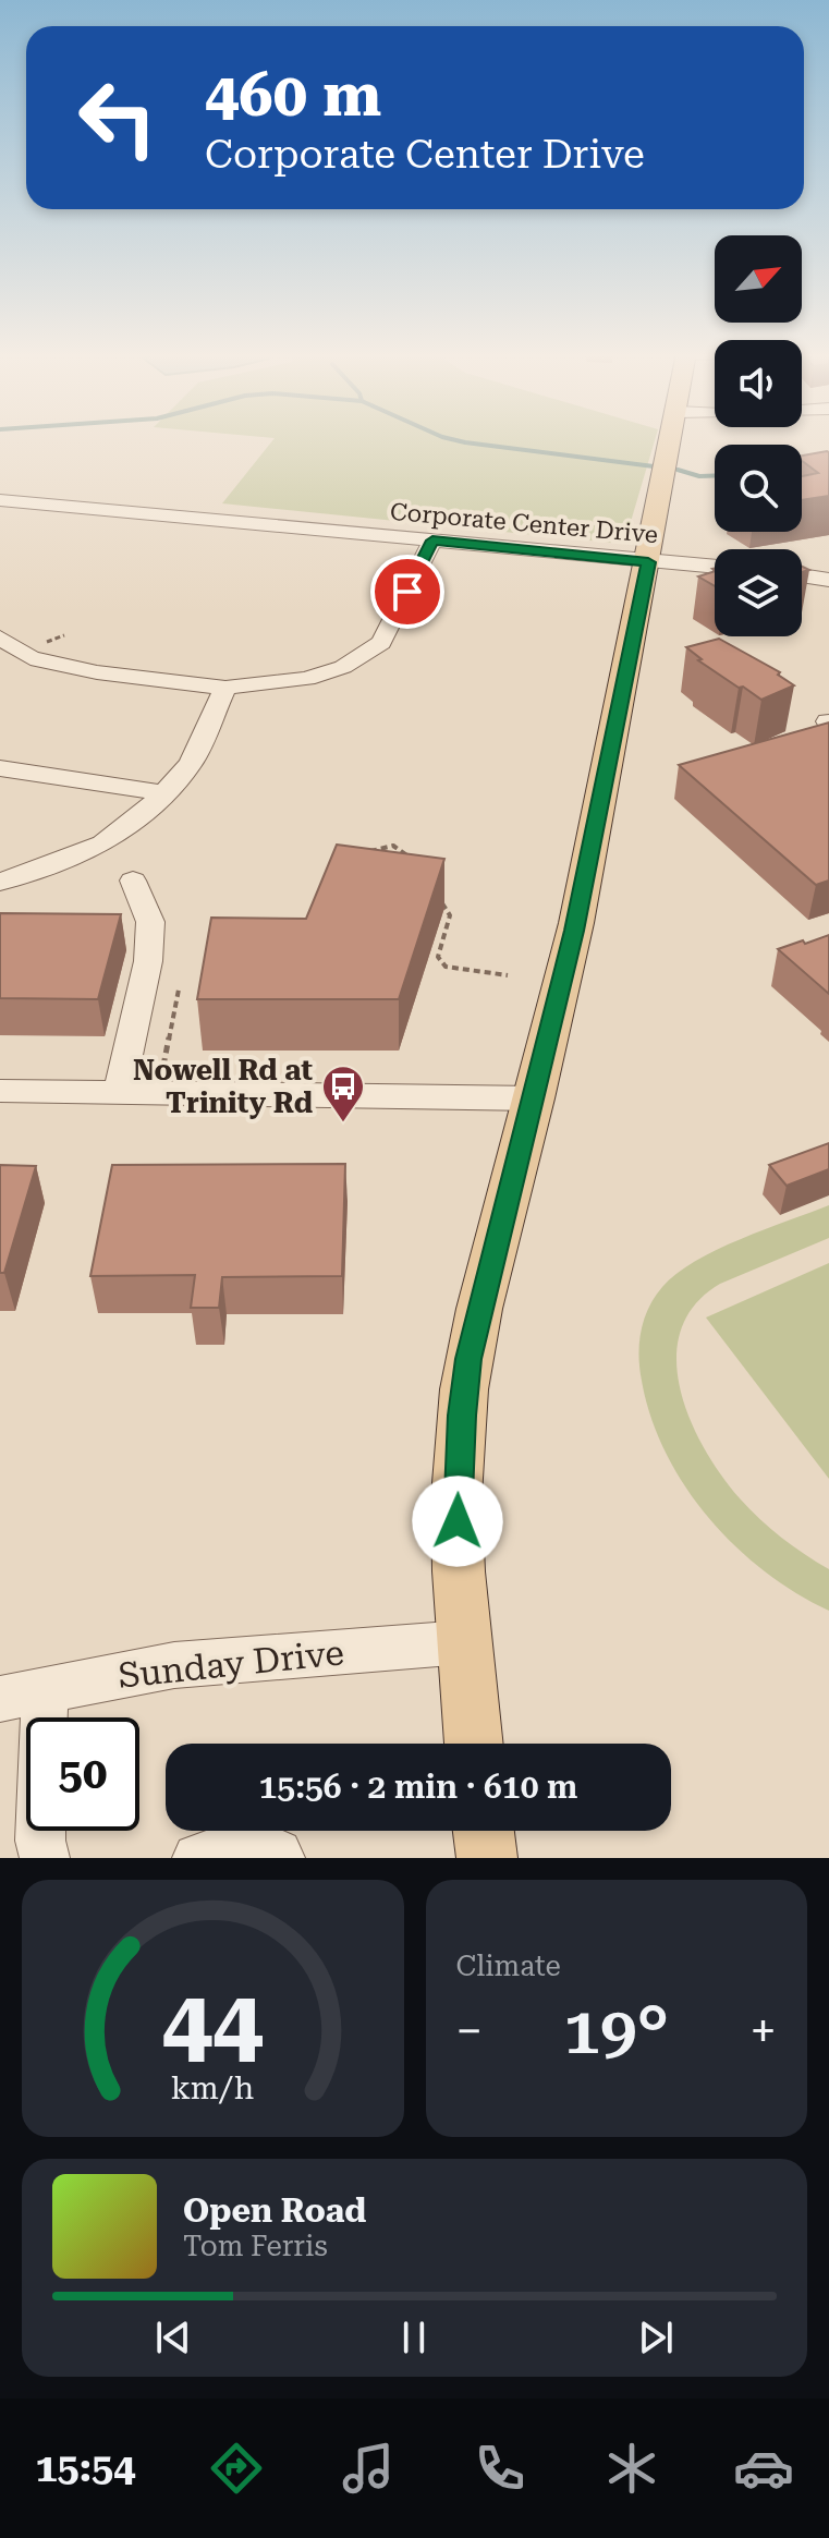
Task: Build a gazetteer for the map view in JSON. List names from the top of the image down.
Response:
{
  "streets": {
    "street": ["Corporate Center Drive", "Sunday Drive"]
  },
  "places": {
    "bus stop": ["Nowell Rd at Trinity Rd"]
  },
  "north": "top right",
  "page": {
    "turn": ["460 m", "Corporate Center Drive"],
    "limit": "50",
    "trip": "15:56 · 2 min · 610 m",
    "tile": "Climate",
    "heat": ["−", "19°", "+"],
    "song": ["Open Road", "Tom Ferris"],
    "tabs": "15:54",
    "gauge": ["44", "km/h"]
  }
}
